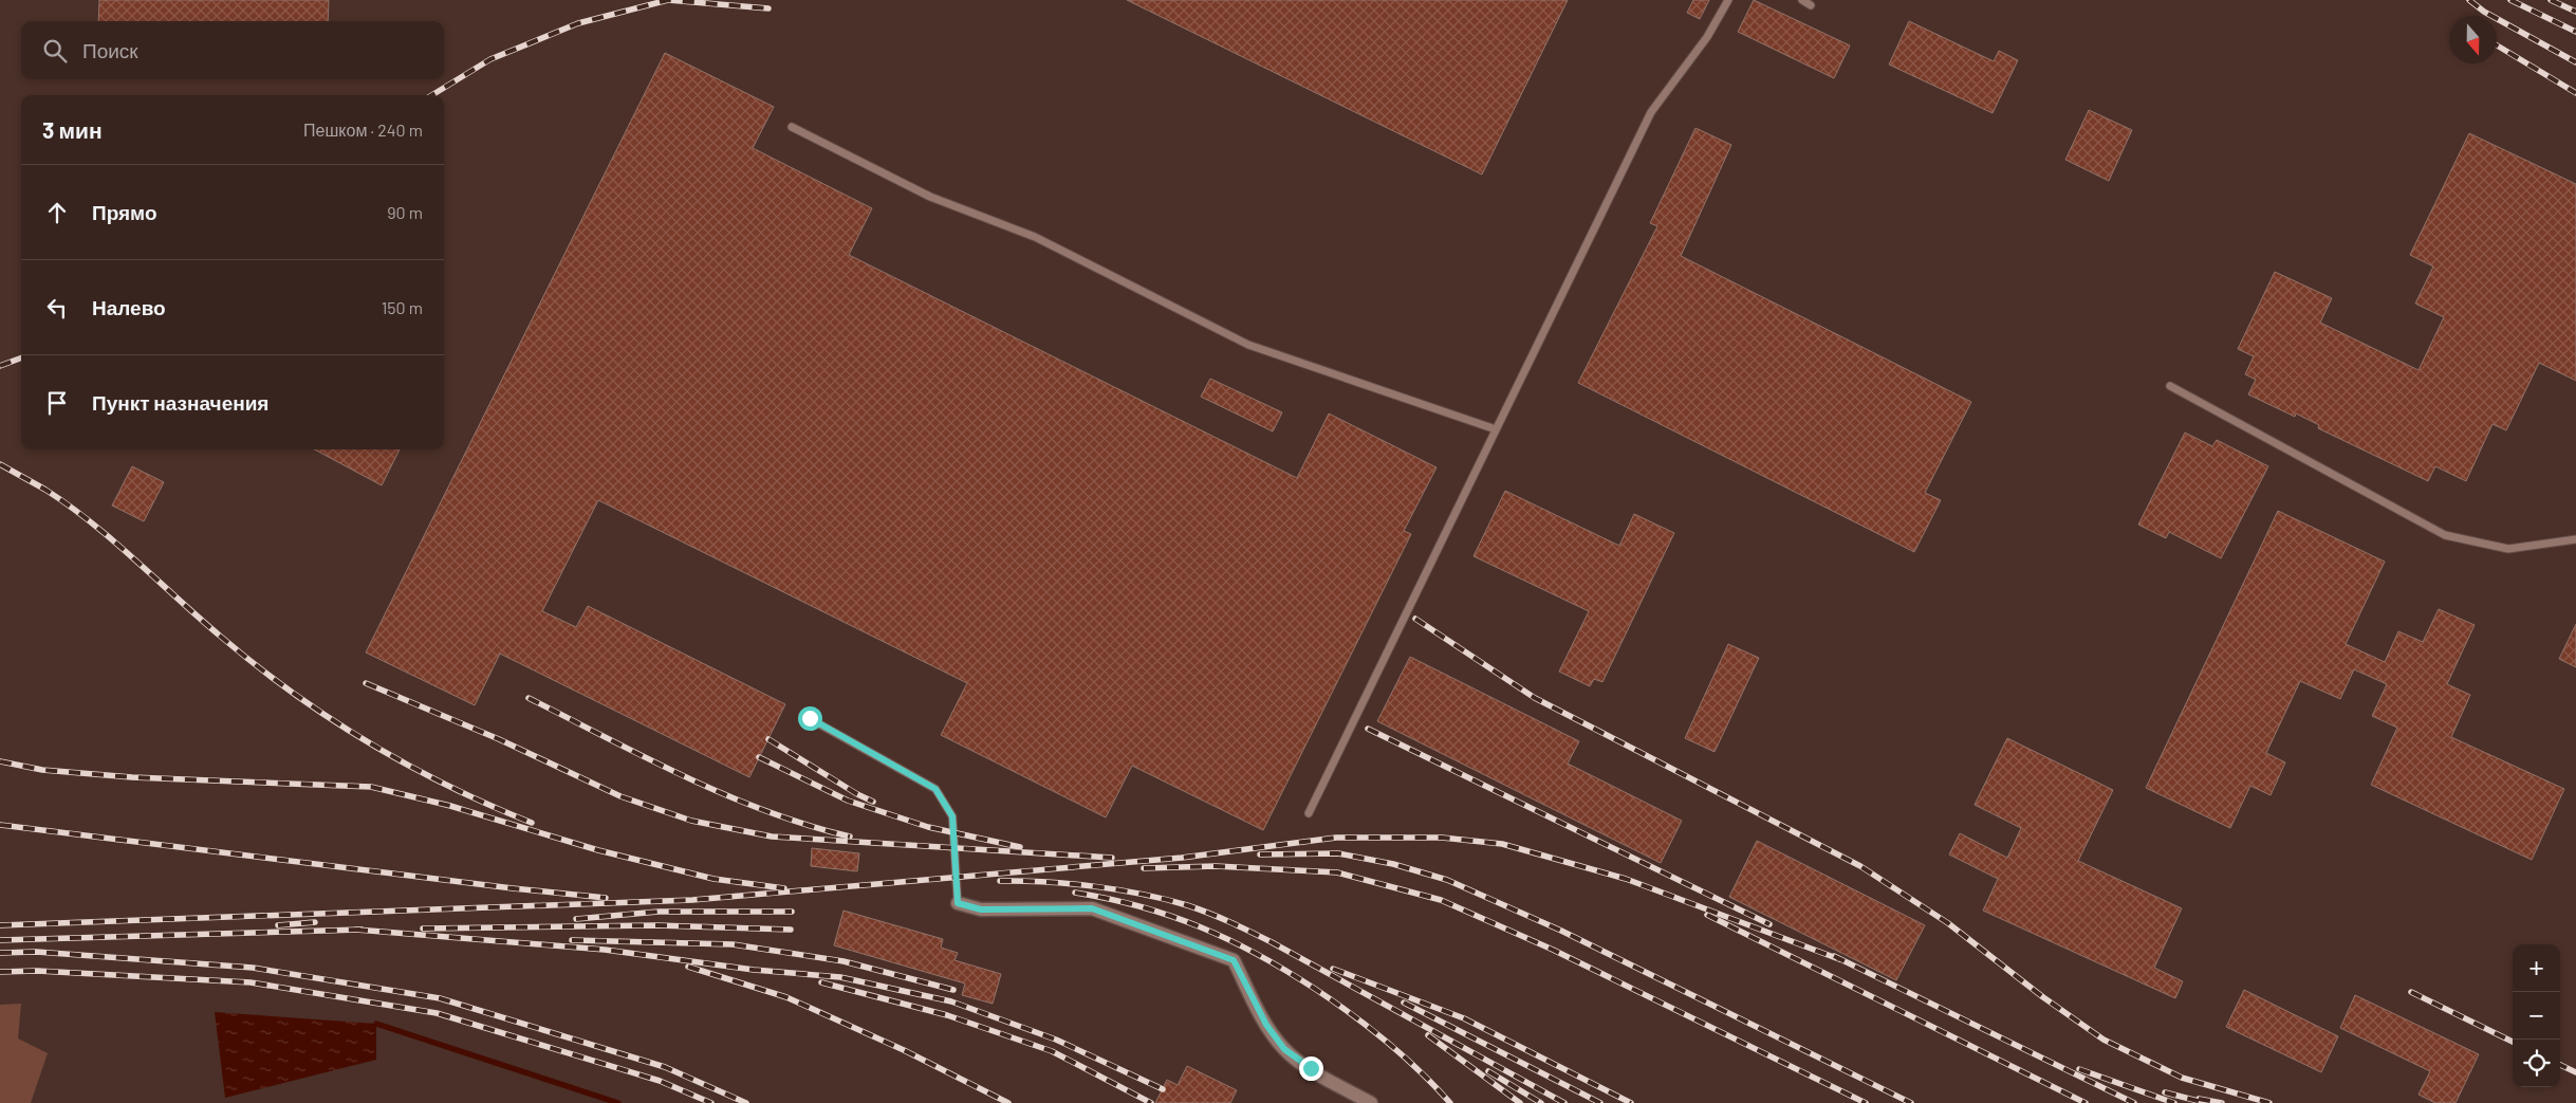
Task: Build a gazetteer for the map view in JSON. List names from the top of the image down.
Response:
{
  "north": "bottom",
  "page": {
    "search": "Поиск",
    "heading": ["3 мин", "Пешком · 240 m"],
    "list": [
      ["Прямо", "90 m"],
      ["Налево", "150 m"],
      "Пункт назначения"
    ],
    "map_buttons": ["+", "−"]
  }
}
